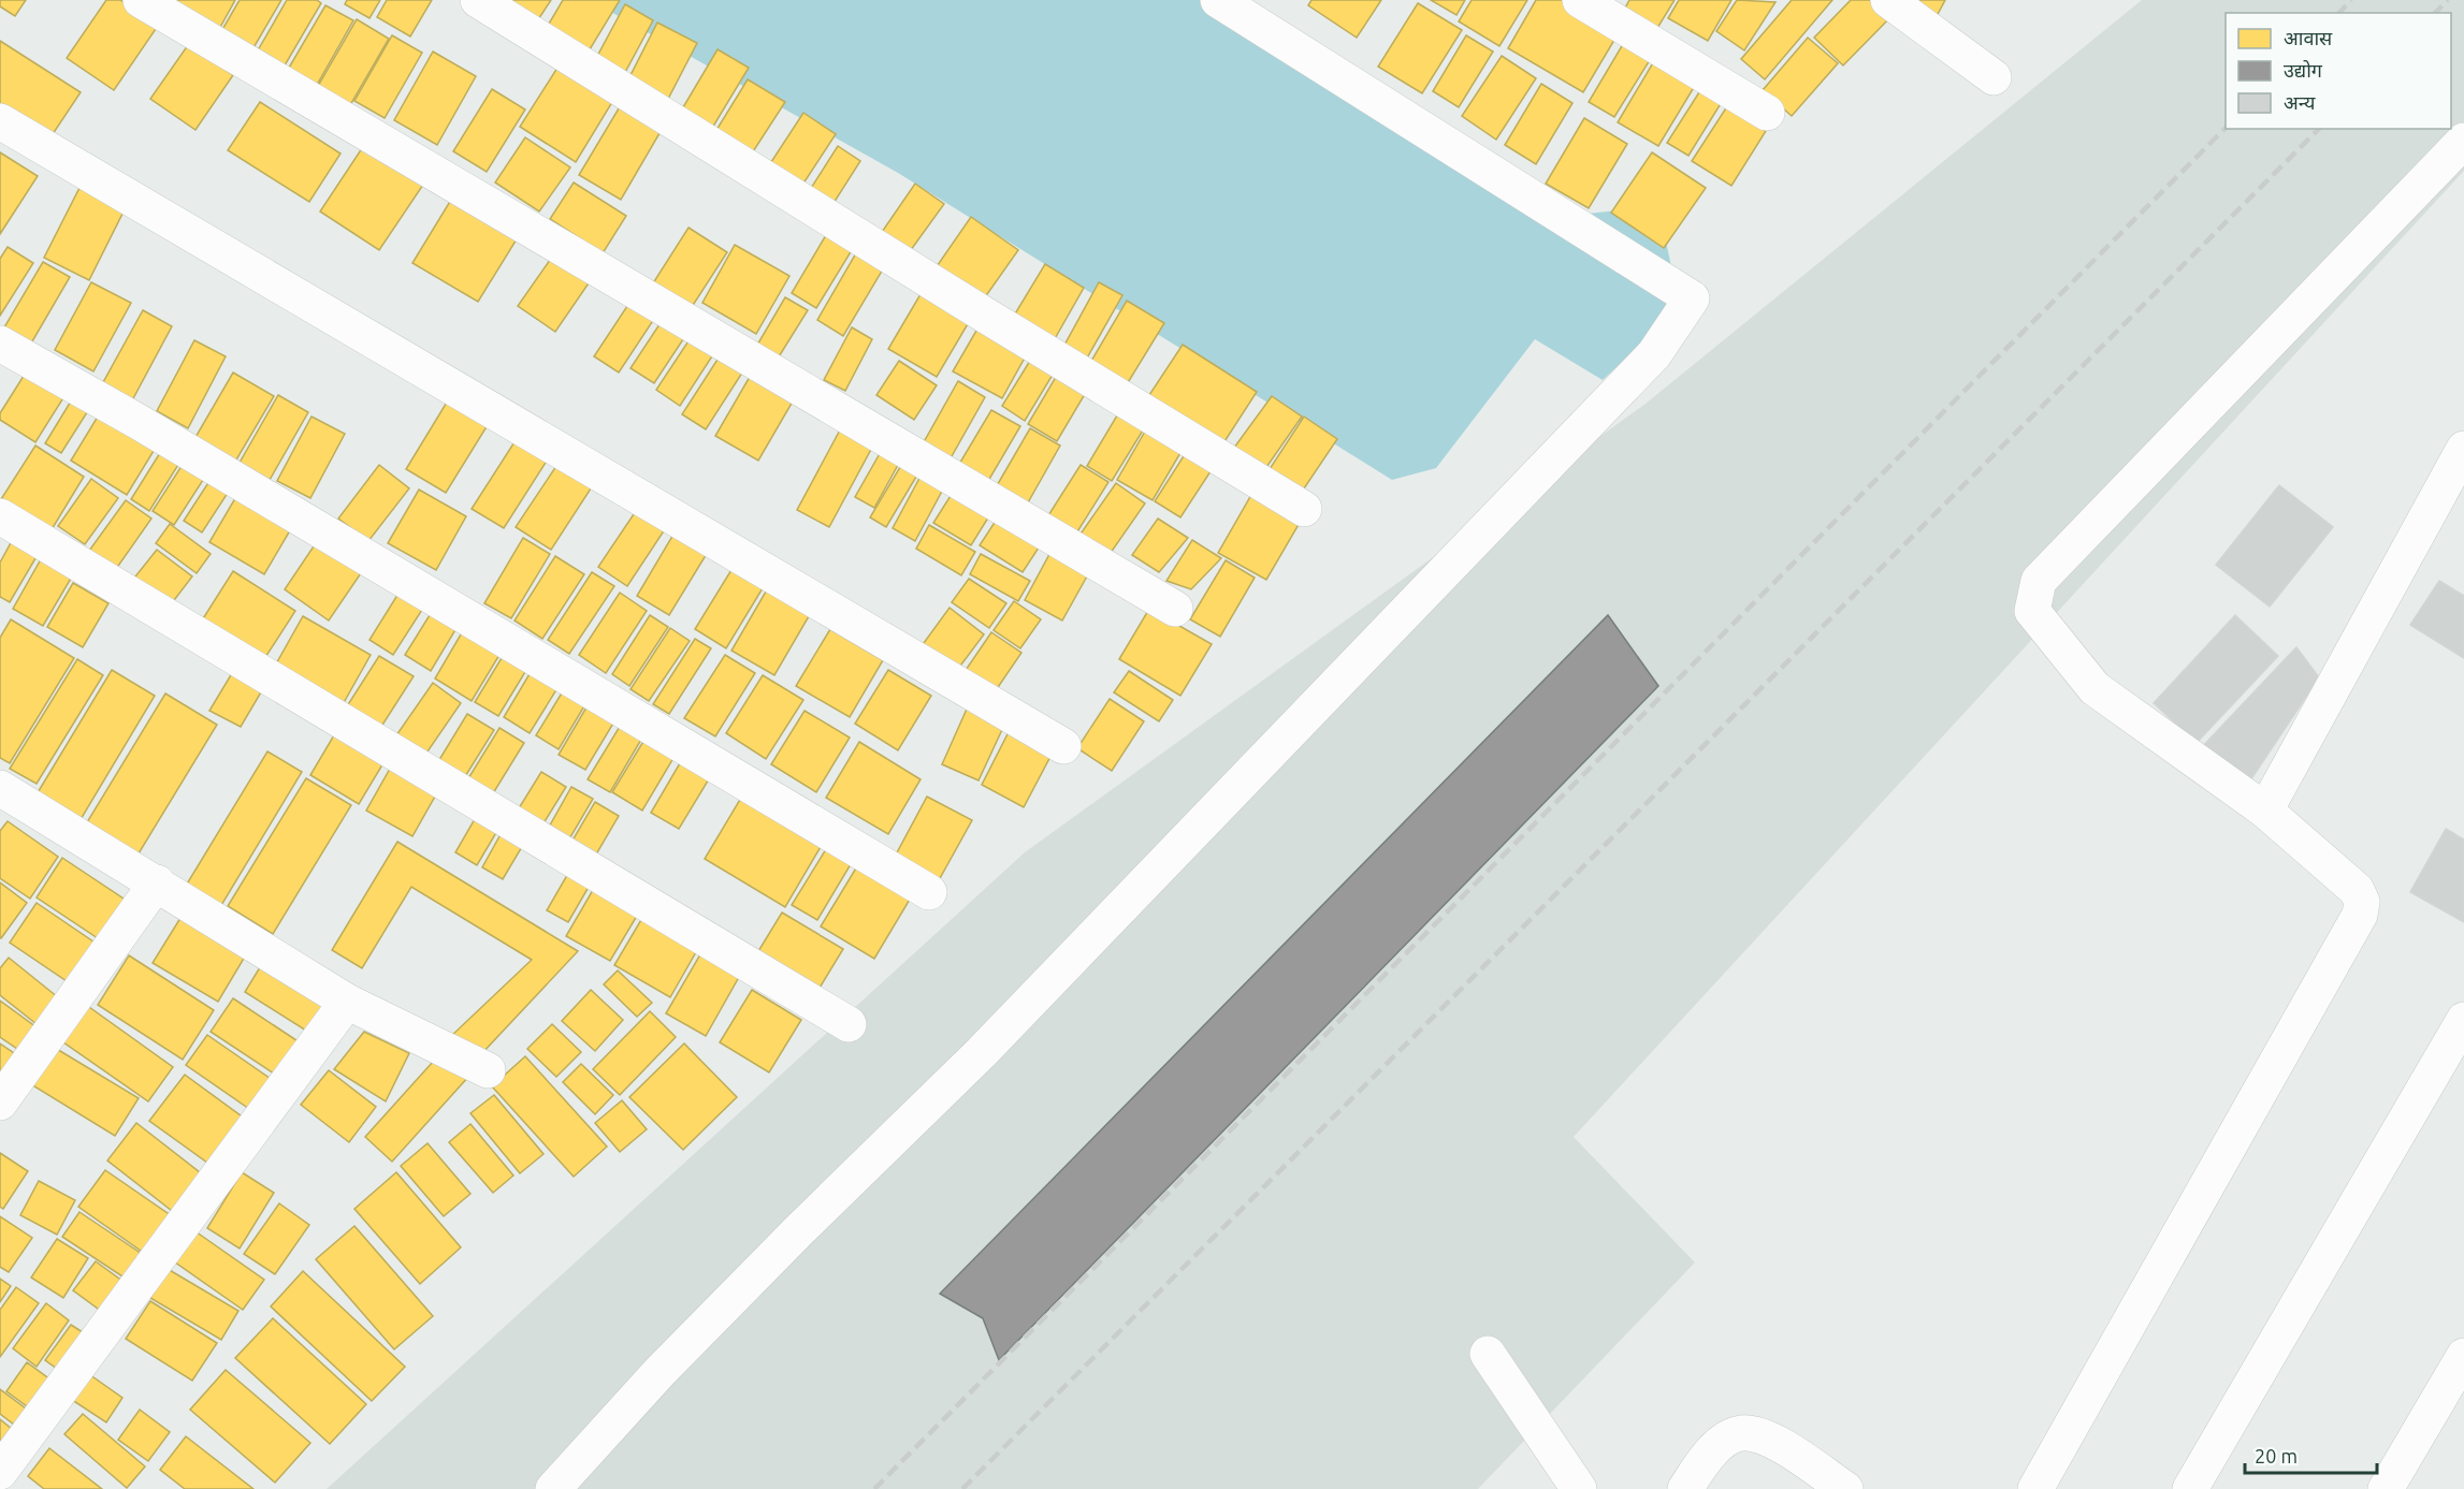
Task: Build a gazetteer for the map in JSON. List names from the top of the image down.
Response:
{
  "legend": ["आवास", "उद्योग", "अन्य"],
  "scale_bar": "20 m"
}
